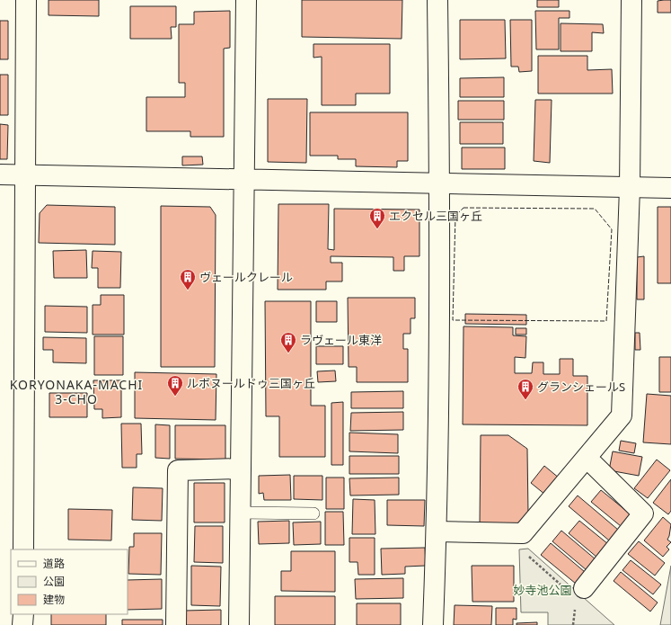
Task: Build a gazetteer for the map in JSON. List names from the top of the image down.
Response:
{
  "districts": ["KORYONAKA-MACHI 3-CHO"],
  "parks": ["妙寺池公園"],
  "places": {
    "building": [
      "エクセル三国ヶ丘",
      "ヴェールクレール",
      "ラヴェール東洋",
      "ルボヌールドゥ三国ヶ丘",
      "グランシェールS"
    ]
  },
  "legend": ["道路", "公園", "建物"]
}
